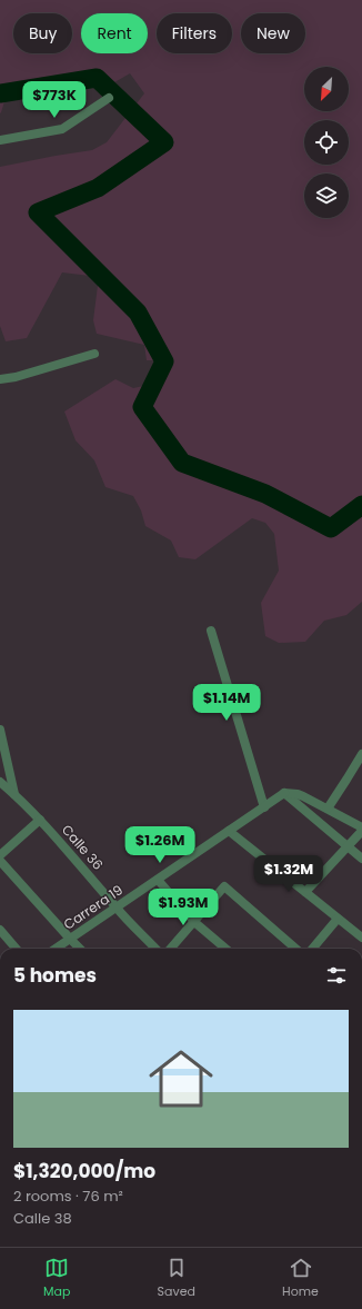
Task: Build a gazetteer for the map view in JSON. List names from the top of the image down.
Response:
{
  "streets": {
    "street": ["Calle 36", "Carrera 19"]
  },
  "crossings": [
    ["Calle 36", "Carrera 19"]
  ],
  "north": "bottom left",
  "page": {
    "chip": [
      "Buy",
      "Rent",
      "Filters",
      "New"
    ],
    "price": [
      "$773K",
      "$1.14M",
      "$1.26M",
      "$1.32M",
      "$1.93M"
    ],
    "heading": "5 homes",
    "list": [
      {
        "name": "$1,320,000/mo",
        "note": "2 rooms · 76 m² · Calle 38"
      }
    ],
    "tabs": ["Map", "Saved", "Home"]
  }
}
